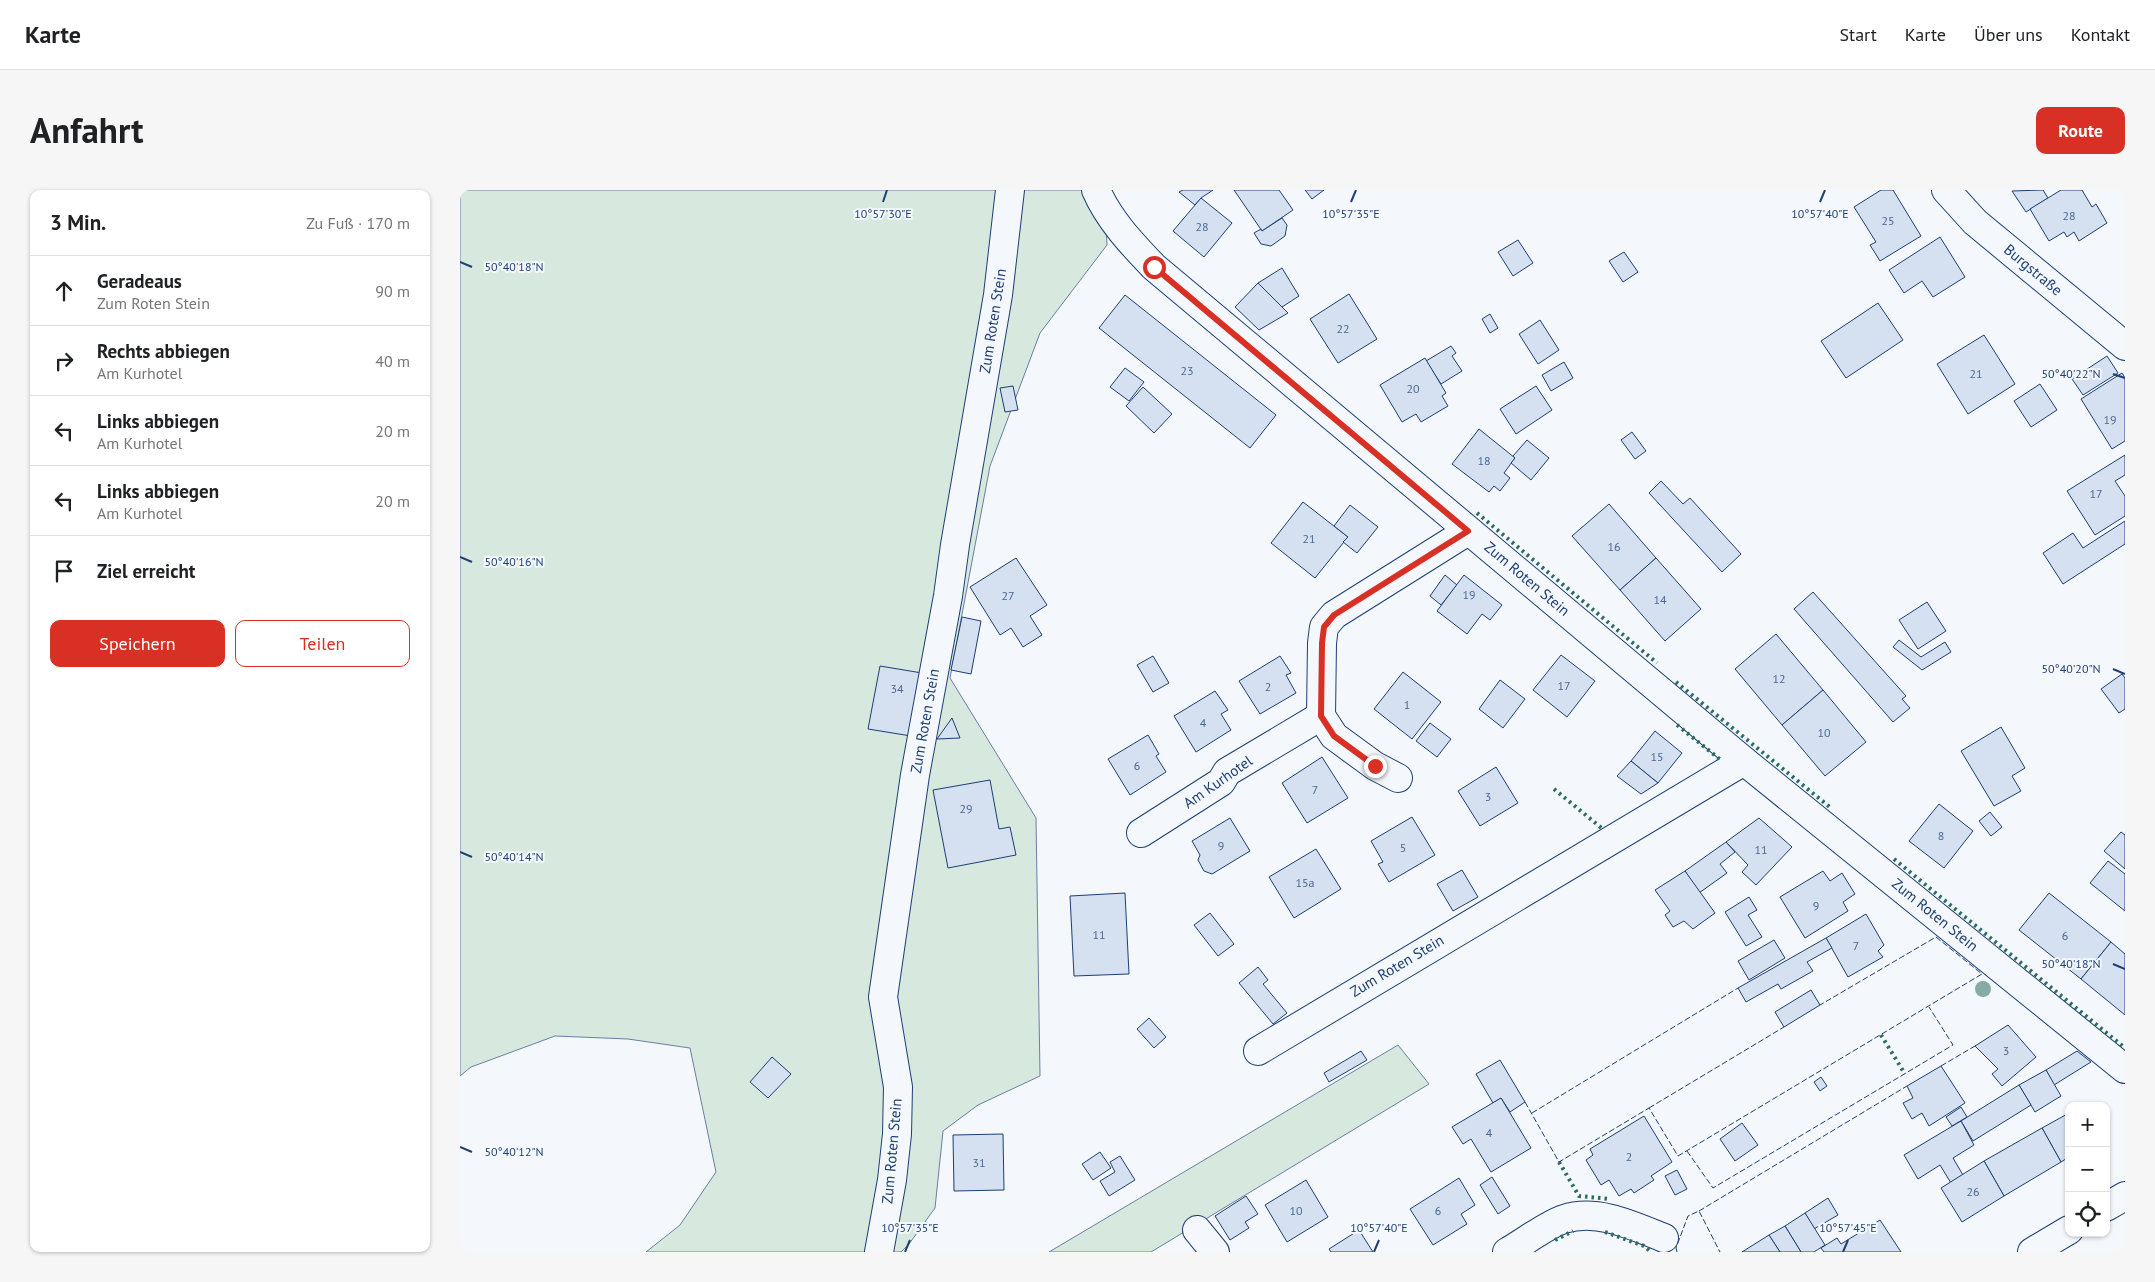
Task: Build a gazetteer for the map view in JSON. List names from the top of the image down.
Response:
{
  "streets": {
    "street": ["Burgstraße", "Zum Roten Stein", "Am Kurhotel"]
  },
  "house_numbers": [
    "28",
    "25",
    "28",
    "22",
    "23",
    "21",
    "20",
    "19",
    "18",
    "17",
    "21",
    "16",
    "19",
    "27",
    "14",
    "12",
    "17",
    "2",
    "34",
    "1",
    "4",
    "10",
    "15",
    "6",
    "7",
    "3",
    "29",
    "8",
    "9",
    "5",
    "11",
    "15a",
    "9",
    "11",
    "6",
    "7",
    "3",
    "4",
    "2",
    "31",
    "26",
    "10",
    "6"
  ],
  "page": {
    "header": "Karte",
    "nav": [
      "Start",
      "Karte",
      "Über uns",
      "Kontakt"
    ],
    "title": "Anfahrt",
    "buttons": [
      "Route",
      ["Speichern", "Teilen"]
    ],
    "heading": ["3 Min.", "Zu Fuß · 170 m"],
    "list": [
      ["Geradeaus", "Zum Roten Stein", "90 m"],
      ["Rechts abbiegen", "Am Kurhotel", "40 m"],
      ["Links abbiegen", "Am Kurhotel", "20 m"],
      ["Links abbiegen", "Am Kurhotel", "20 m"],
      "Ziel erreicht"
    ],
    "map_buttons": ["+", "−"]
  },
  "coordinates": [
    "10°57'30\"E",
    "10°57'35\"E",
    "10°57'40\"E",
    "50°40'18\"N",
    "50°40'22\"N",
    "50°40'16\"N",
    "50°40'20\"N",
    "50°40'14\"N",
    "50°40'12\"N",
    "10°57'45\"E"
  ]
}
